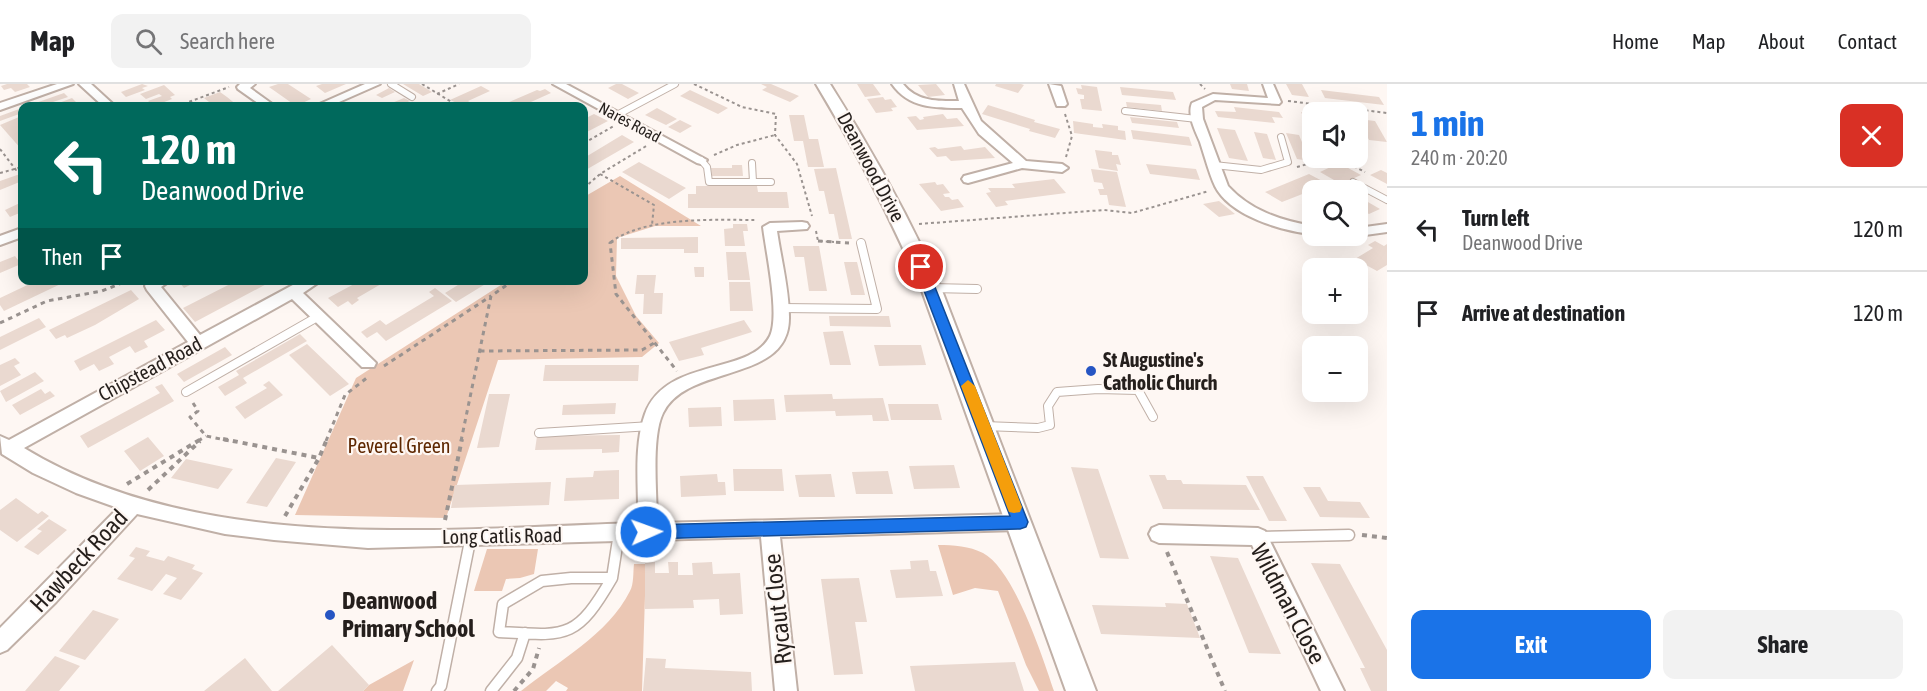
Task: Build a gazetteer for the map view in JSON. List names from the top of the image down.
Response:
{
  "streets": {
    "street": [
      "Nares Road",
      "Deanwood Drive",
      "Chipstead Road",
      "Long Catlis Road",
      "Hawbeck Road",
      "Wildman Close",
      "Rycaut Close"
    ]
  },
  "crossings": [
    ["Deanwood Drive", "Long Catlis Road"],
    ["Chipstead Road", "Long Catlis Road"],
    ["Long Catlis Road", "Hawbeck Road"],
    ["Long Catlis Road", "Rycaut Close"]
  ],
  "parks": ["Peverel Green"],
  "places": ["St Augustine's Catholic Church", "Deanwood Primary School"],
  "page": {
    "header": "Map",
    "search": "Search here",
    "nav": [
      "Home",
      "Map",
      "About",
      "Contact"
    ],
    "heading": ["1 min", "240 m · 20:20"],
    "map_buttons": ["+", "−"],
    "turn": ["120 m", "Deanwood Drive"],
    "list": [
      {
        "name": "Turn left",
        "note": "Deanwood Drive",
        "value": "120 m"
      },
      {
        "name": "Arrive at destination",
        "value": "120 m"
      }
    ],
    "then": "Then",
    "buttons": ["Exit", "Share"]
  }
}
